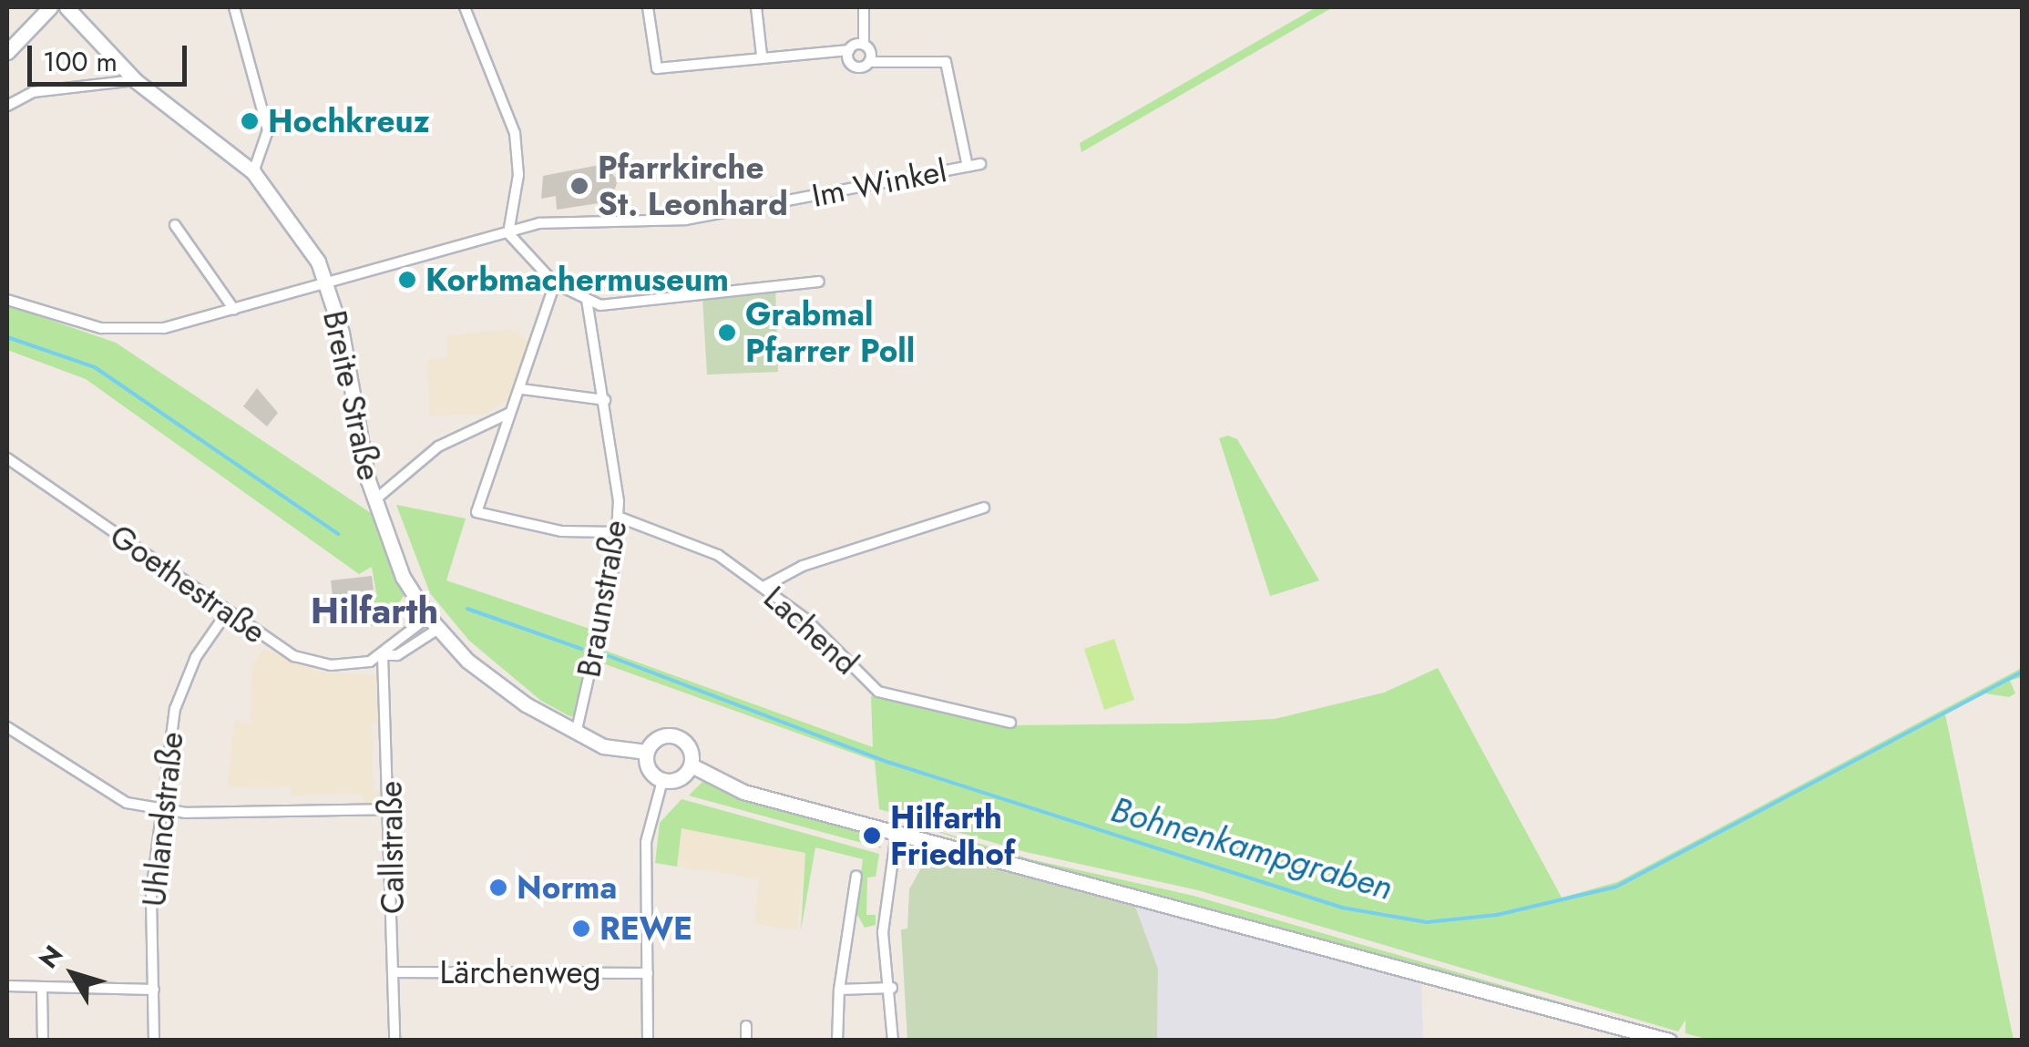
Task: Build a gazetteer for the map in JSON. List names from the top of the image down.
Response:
{
  "streets": {
    "main road": ["Breite Straße"],
    "street": [
      "Im Winkel",
      "Goethestraße",
      "Braunstraße",
      "Lachend",
      "Uhlandstraße",
      "Callstraße",
      "Lärchenweg"
    ]
  },
  "crossings": [
    ["Im Winkel", "Breite Straße"],
    ["Breite Straße", "Goethestraße"],
    ["Breite Straße", "Braunstraße"],
    ["Goethestraße", "Uhlandstraße"],
    ["Goethestraße", "Callstraße"],
    ["Braunstraße", "Lachend"],
    ["Callstraße", "Lärchenweg"]
  ],
  "districts": ["Hilfarth"],
  "water": ["Bohnenkampgraben"],
  "places": [
    "Hochkreuz",
    "Pfarrkirche St. Leonhard",
    "Korbmachermuseum",
    "Grabmal Pfarrer Poll",
    "Hilfarth Friedhof",
    "Norma",
    "REWE"
  ],
  "scale_bar": "100 m",
  "north": "top left"
}
